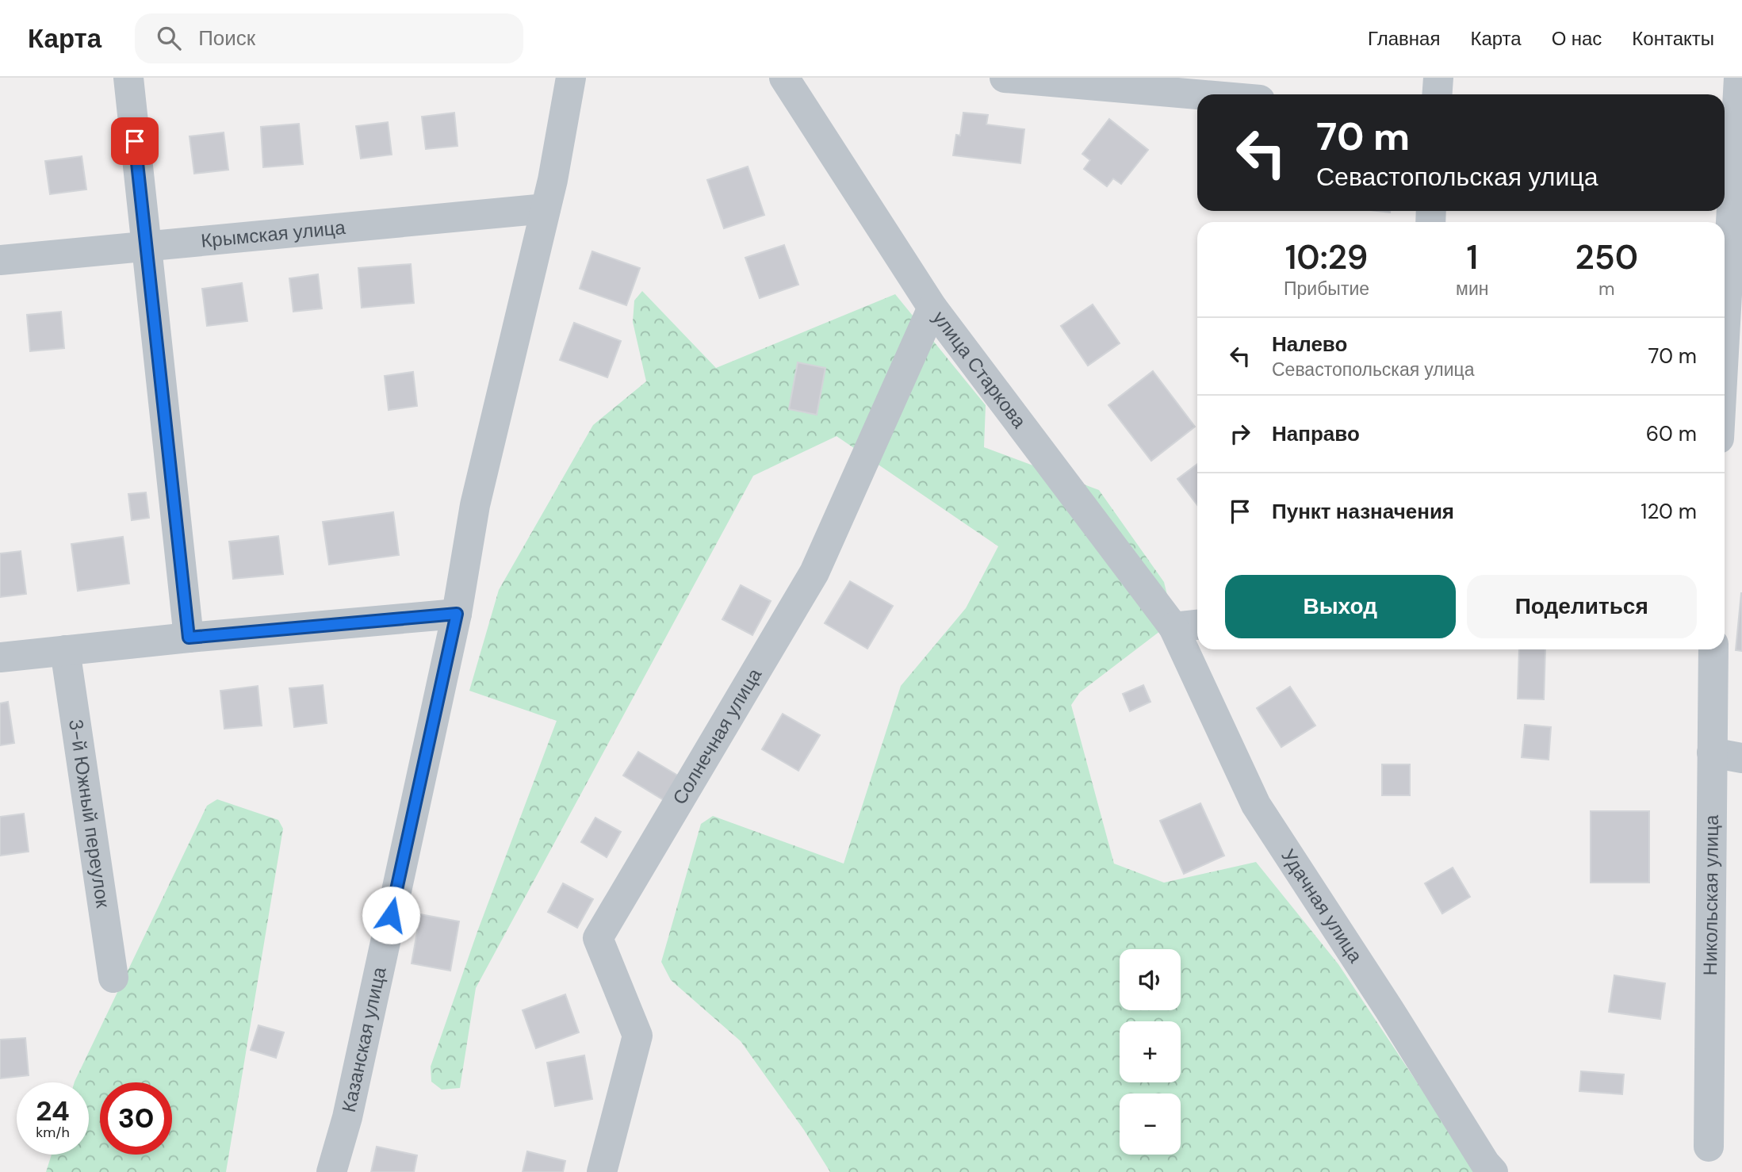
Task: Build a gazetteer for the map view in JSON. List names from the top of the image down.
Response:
{
  "streets": {
    "street": [
      "Крымская улица",
      "улица Старкова",
      "Солнечная улица",
      "3-й Южный переулок",
      "Никольская улица",
      "Удачная улица",
      "Казанская улица"
    ]
  },
  "crossings": [
    ["Крымская улица", "Казанская улица"],
    ["улица Старкова", "Солнечная улица"],
    ["улица Старкова", "Удачная улица"]
  ],
  "page": {
    "header": "Карта",
    "search": "Поиск",
    "nav": [
      "Главная",
      "Карта",
      "О нас",
      "Контакты"
    ],
    "turn": ["70 m", "Севастопольская улица"],
    "eta": [
      "10:29",
      "Прибытие",
      "1",
      "мин",
      "250",
      "m"
    ],
    "list": [
      {
        "name": "Налево",
        "note": "Севастопольская улица",
        "value": "70 m"
      },
      {
        "name": "Направо",
        "value": "60 m"
      },
      {
        "name": "Пункт назначения",
        "value": "120 m"
      }
    ],
    "buttons": ["Выход", "Поделиться"],
    "map_buttons": ["+", "−"],
    "speed": "24 km/h",
    "limit": "30"
  }
}
